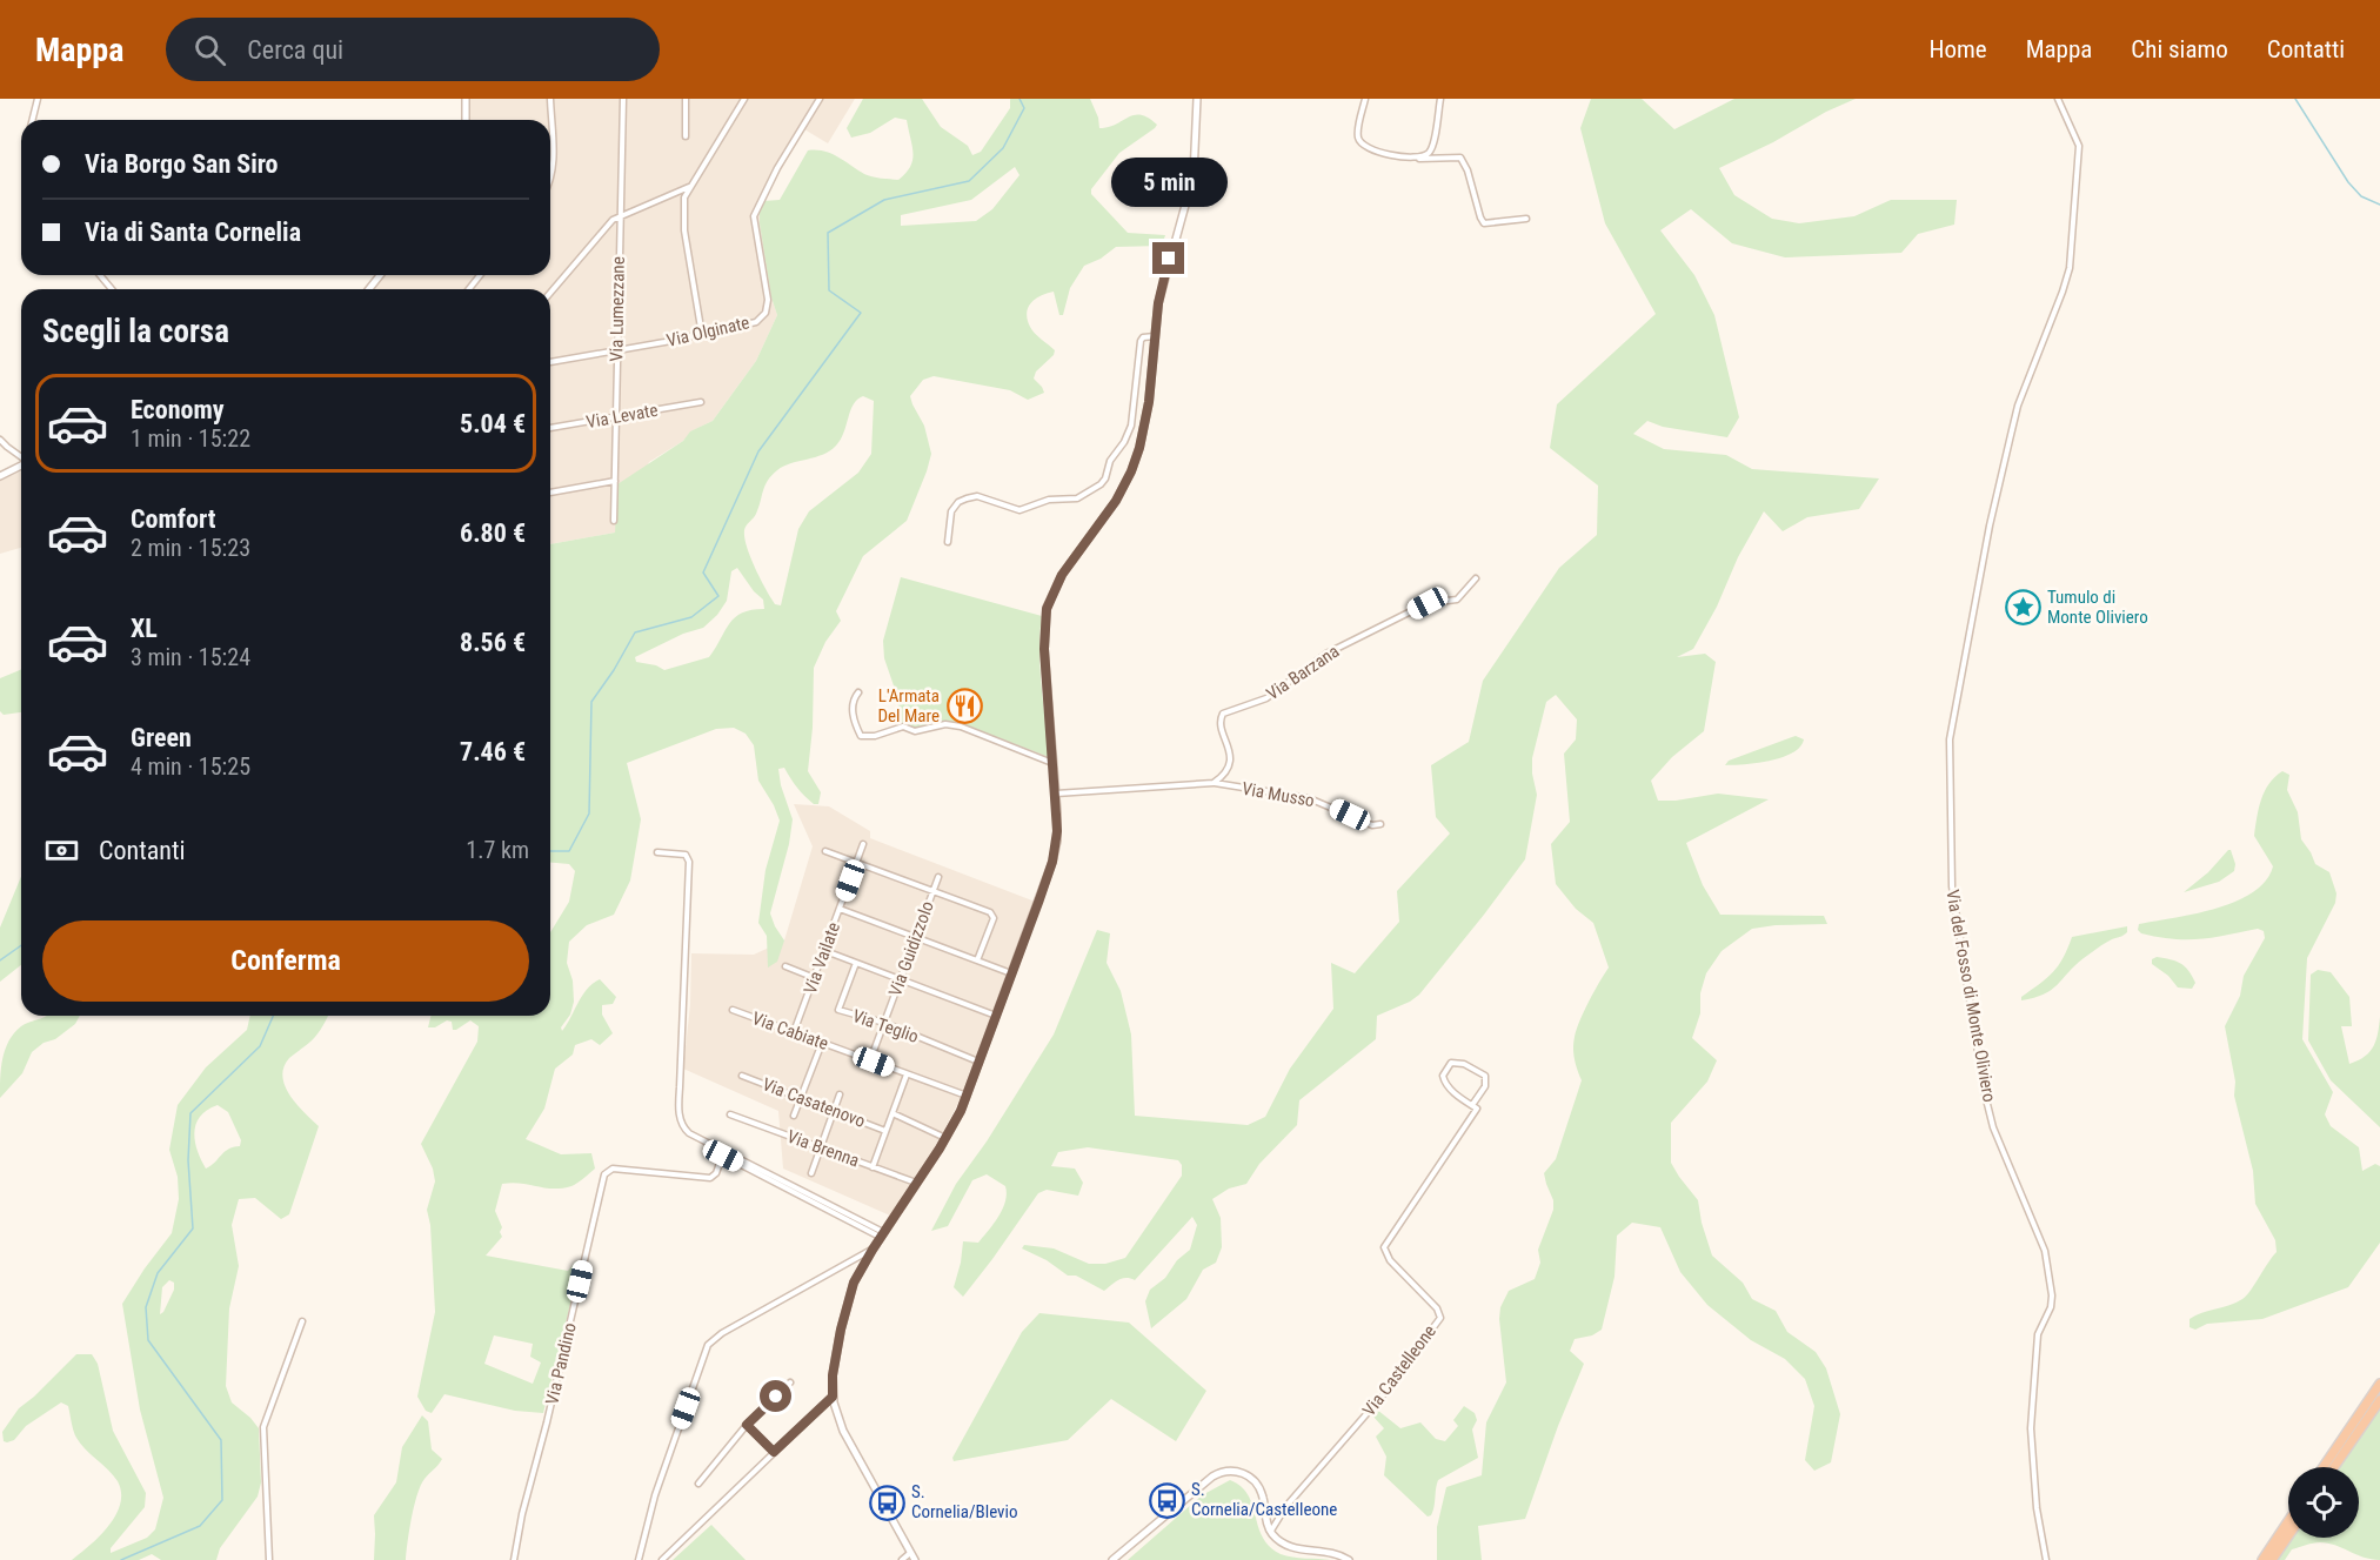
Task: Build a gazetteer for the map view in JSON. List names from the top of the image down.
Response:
{
  "streets": {
    "street": [
      "Via Lumezzane",
      "Via Olginate",
      "Via Levate",
      "Via Barzana",
      "Via Musso",
      "Via Guidizzolo",
      "Via Vailate",
      "Via del Fosso di Monte Oliviero",
      "Via Teglio",
      "Via Cabiate",
      "Via Casatenovo",
      "Via Brenna",
      "Via Pandino",
      "Via Castelleone"
    ]
  },
  "crossings": [
    ["Via Lumezzane", "Via Olginate"],
    ["Via Lumezzane", "Via Levate"],
    ["Via Barzana", "Via Musso"],
    ["Via Guidizzolo", "Via Teglio"],
    ["Via Guidizzolo", "Via Cabiate"],
    ["Via Vailate", "Via Cabiate"],
    ["Via Cabiate", "Via Casatenovo"],
    ["Via Casatenovo", "Via Brenna"]
  ],
  "places": {
    "place": ["Tumulo di Monte Oliviero"],
    "restaurant": ["L'Armata Del Mare"],
    "bus stop": ["S. Cornelia/Castelleone", "S. Cornelia/Blevio"]
  },
  "page": {
    "header": "Mappa",
    "search": "Cerca qui",
    "nav": [
      "Home",
      "Mappa",
      "Chi siamo",
      "Contatti"
    ],
    "banner": ["Via Borgo San Siro", "Via di Santa Cornelia"],
    "bubble": "5 min",
    "heading": "Scegli la corsa",
    "list": [
      {
        "name": "Economy",
        "note": "1 min · 15:22",
        "value": "5.04 €"
      },
      {
        "name": "Comfort",
        "note": "2 min · 15:23",
        "value": "6.80 €"
      },
      {
        "name": "XL",
        "note": "3 min · 15:24",
        "value": "8.56 €"
      },
      {
        "name": "Green",
        "note": "4 min · 15:25",
        "value": "7.46 €"
      }
    ],
    "pay": ["Contanti", "1.7 km"],
    "buttons": "Conferma"
  }
}
